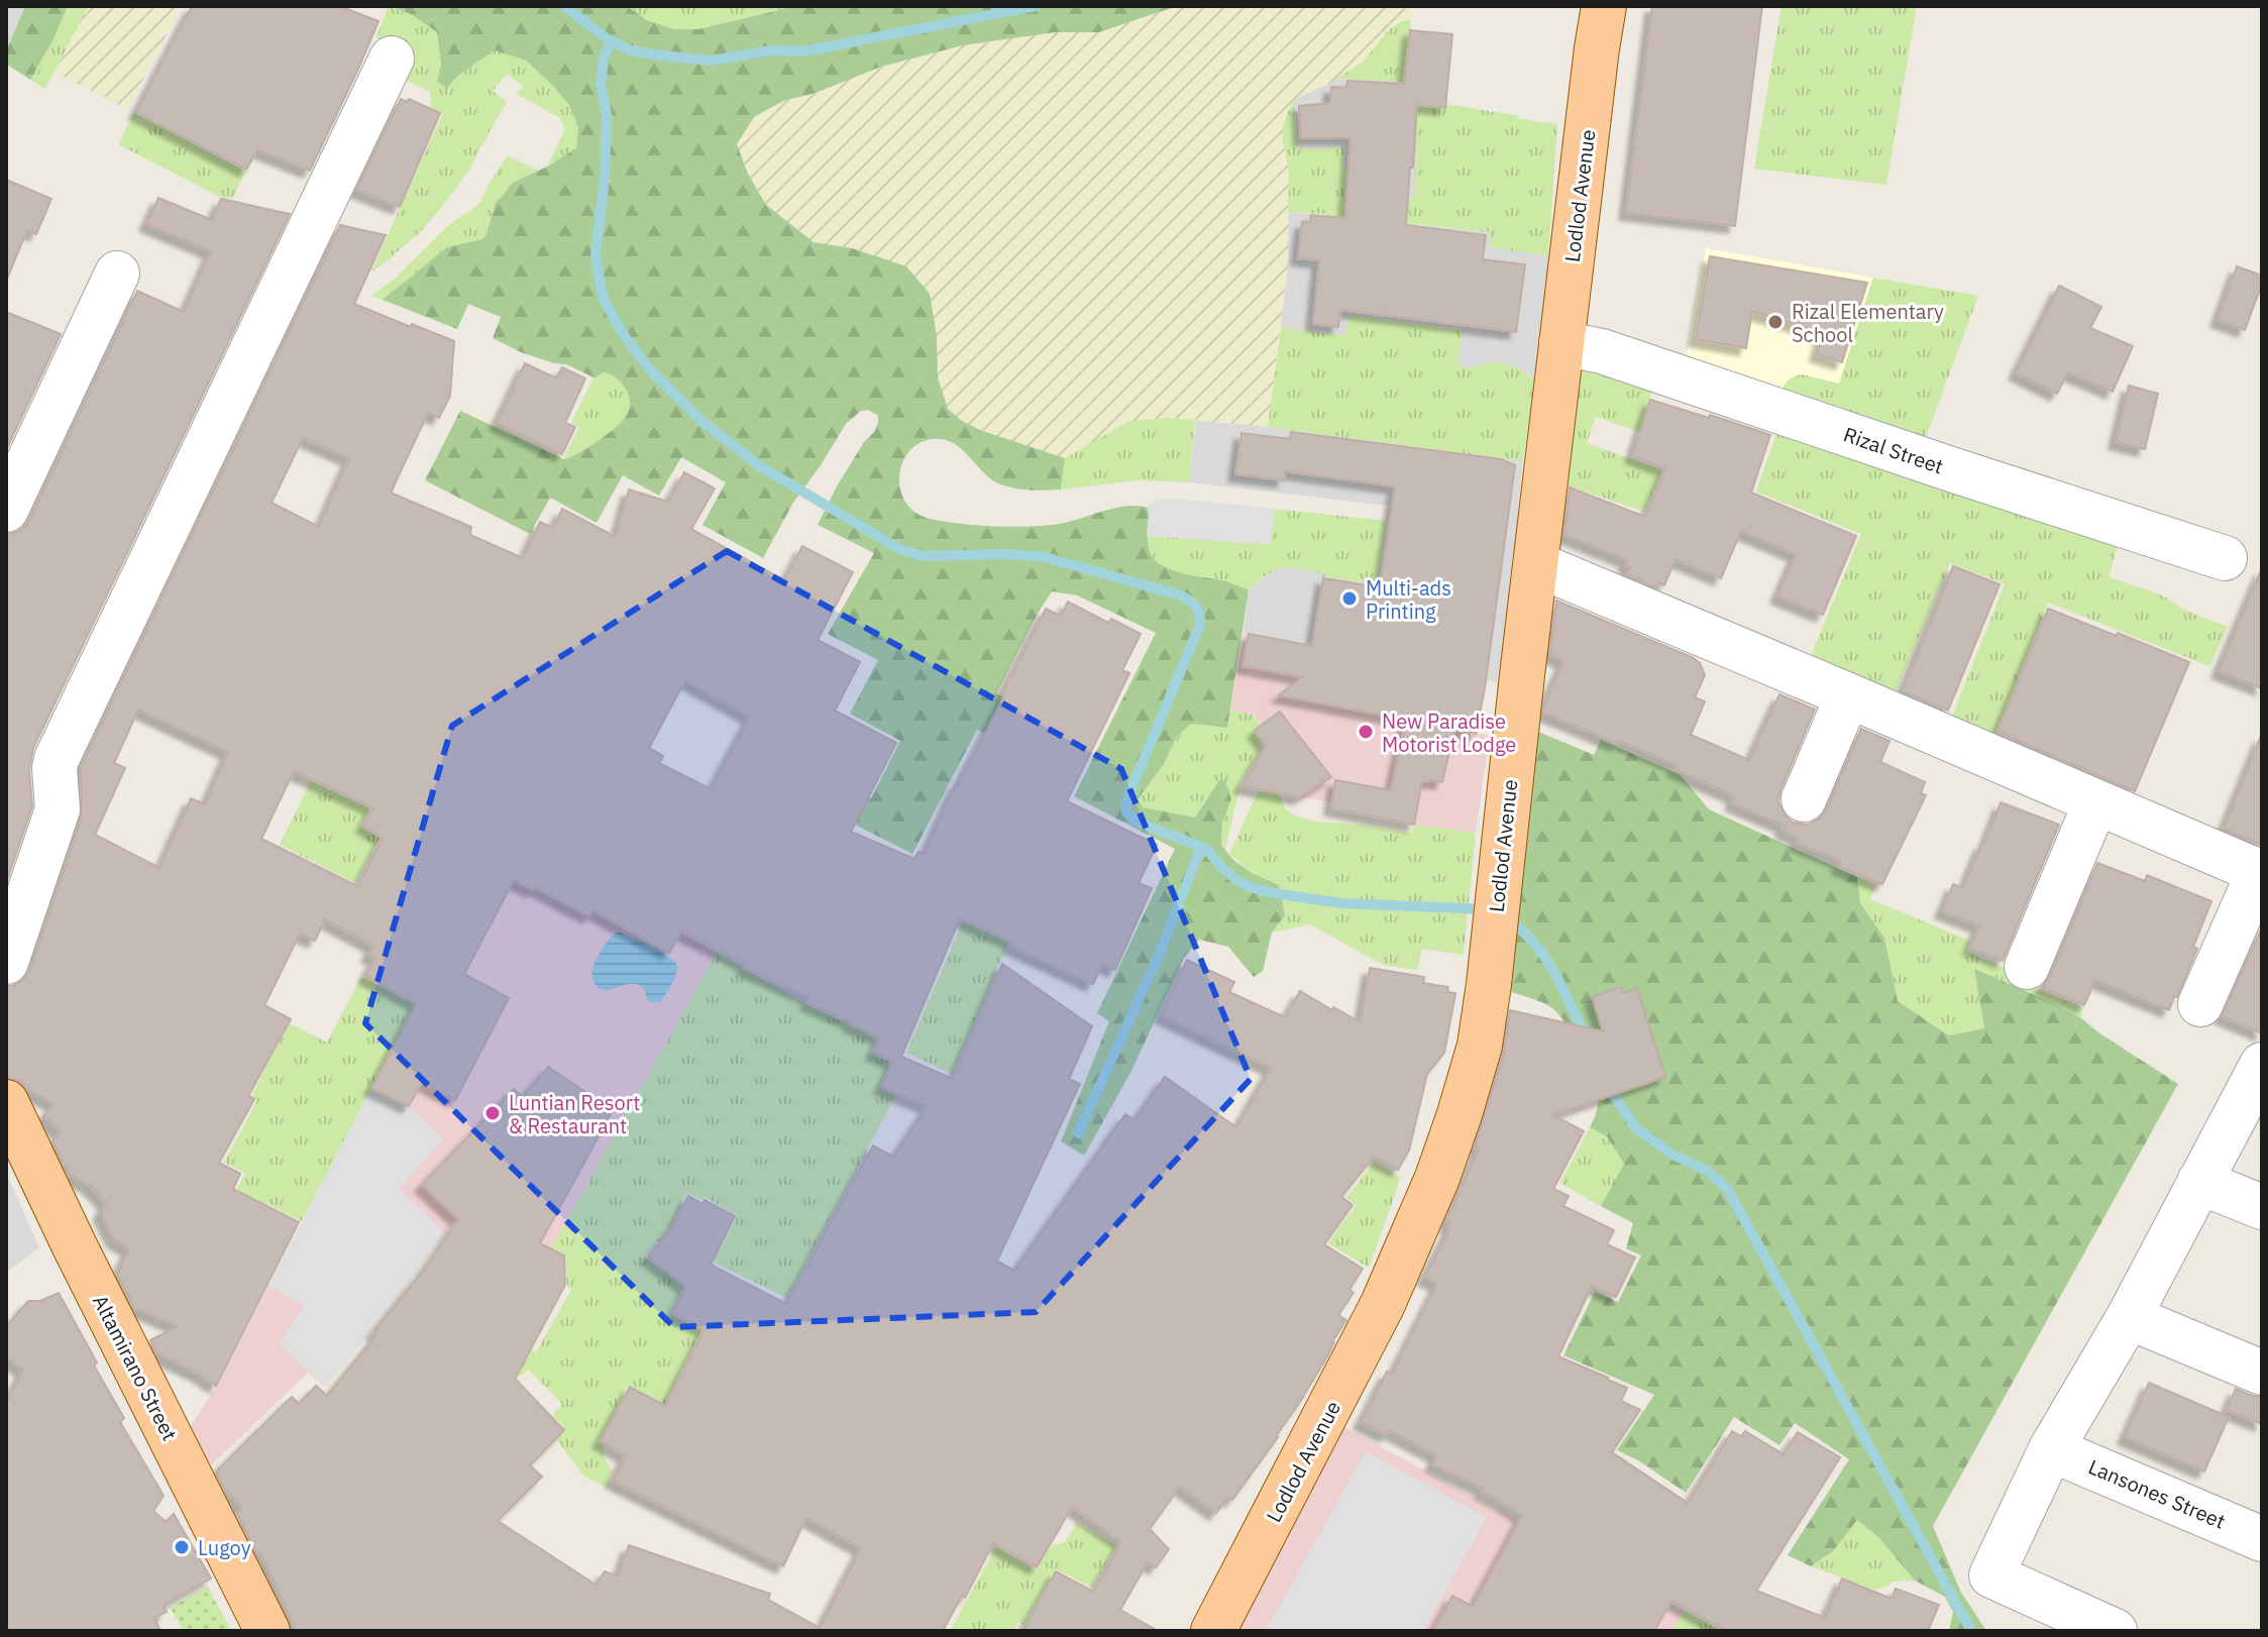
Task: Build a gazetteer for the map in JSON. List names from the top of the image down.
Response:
{
  "streets": {
    "main road": ["Lodlod Avenue", "Altamirano Street"],
    "street": ["Rizal Street", "Lansones Street"]
  },
  "crossings": [
    ["Lodlod Avenue", "Rizal Street"]
  ],
  "places": [
    "Rizal Elementary School",
    "Multi-ads Printing",
    "New Paradise Motorist Lodge",
    "Luntian Resort & Restaurant",
    "Lugoy"
  ]
}
